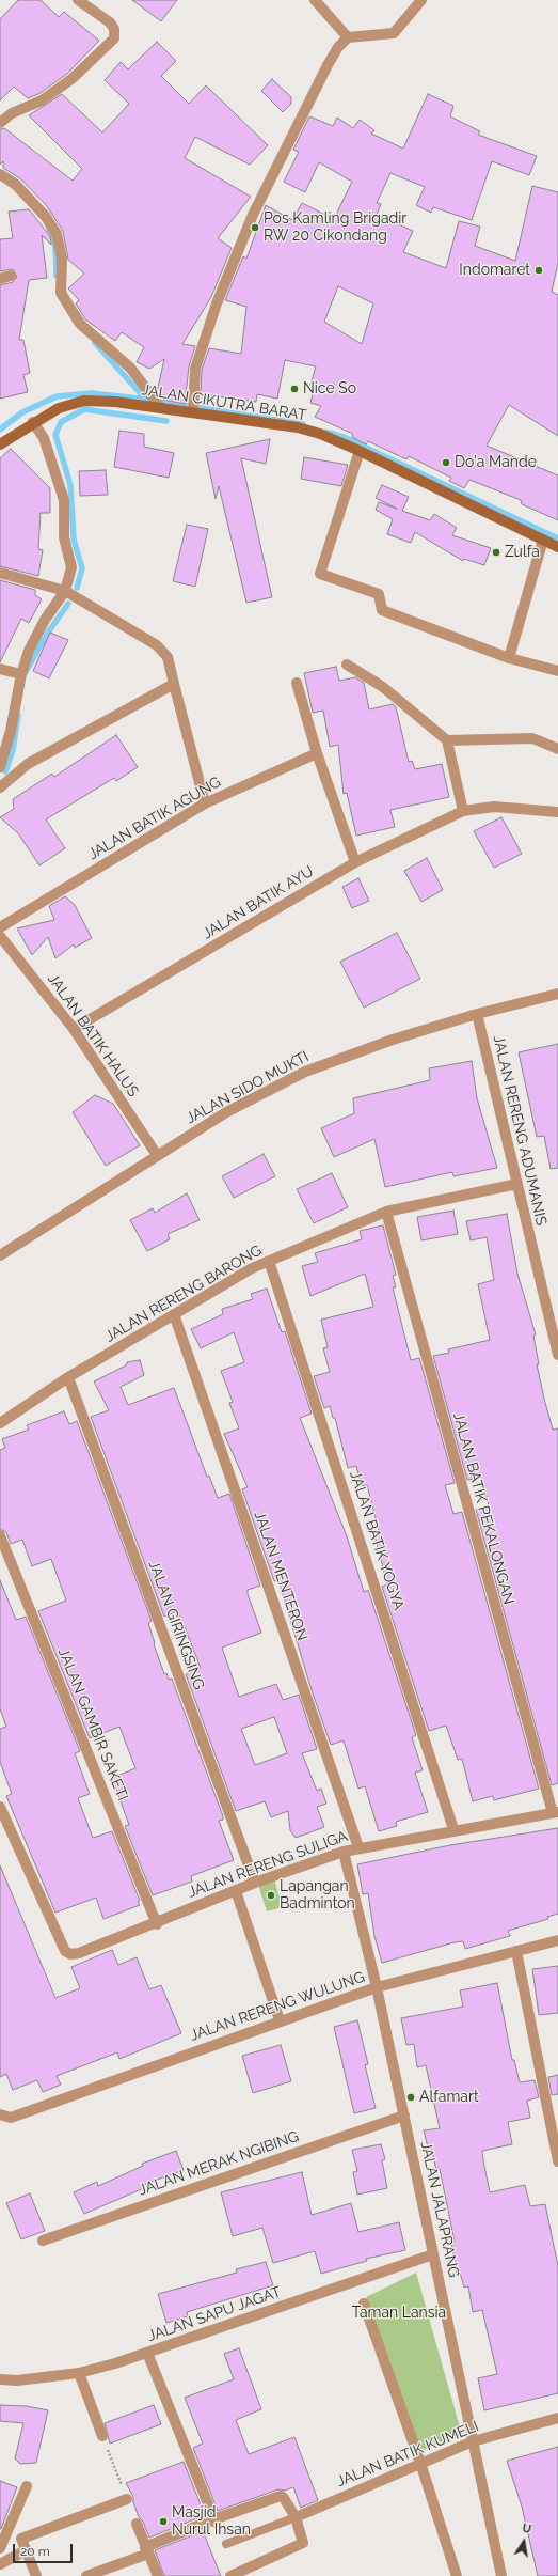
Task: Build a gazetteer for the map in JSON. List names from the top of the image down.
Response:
{
  "streets": {
    "main road": ["JALAN CIKUTRA BARAT"],
    "street": [
      "JALAN BATIK AGUNG",
      "JALAN BATIK AYU",
      "JALAN BATIK HALUS",
      "JALAN SIDO MUKTI",
      "JALAN RERENG ADUMANIS",
      "JALAN RERENG BARONG",
      "JALAN BATIK PEKALONGAN",
      "JALAN BATIK YOGYA",
      "JALAN MENTERON",
      "JALAN GIRINGSING",
      "JALAN GAMBIR SAKETI",
      "JALAN RERENG SULIGA",
      "JALAN RERENG WULUNG",
      "JALAN MERAK NGIBING",
      "JALAN JALAPRANG",
      "JALAN SAPU JAGAT",
      "JALAN BATIK KUMELI"
    ]
  },
  "crossings": [
    ["JALAN BATIK AYU", "JALAN BATIK HALUS"],
    ["JALAN BATIK HALUS", "JALAN SIDO MUKTI"],
    ["JALAN SIDO MUKTI", "JALAN RERENG ADUMANIS"],
    ["JALAN RERENG ADUMANIS", "JALAN RERENG BARONG"],
    ["JALAN RERENG BARONG", "JALAN BATIK PEKALONGAN"],
    ["JALAN RERENG BARONG", "JALAN BATIK YOGYA"],
    ["JALAN RERENG BARONG", "JALAN MENTERON"],
    ["JALAN RERENG BARONG", "JALAN GIRINGSING"],
    ["JALAN BATIK PEKALONGAN", "JALAN RERENG SULIGA"],
    ["JALAN BATIK YOGYA", "JALAN RERENG SULIGA"],
    ["JALAN MENTERON", "JALAN RERENG SULIGA"],
    ["JALAN GIRINGSING", "JALAN RERENG SULIGA"],
    ["JALAN GAMBIR SAKETI", "JALAN RERENG SULIGA"],
    ["JALAN RERENG SULIGA", "JALAN JALAPRANG"],
    ["JALAN RERENG WULUNG", "JALAN JALAPRANG"],
    ["JALAN MERAK NGIBING", "JALAN JALAPRANG"],
    ["JALAN JALAPRANG", "JALAN SAPU JAGAT"],
    ["JALAN JALAPRANG", "JALAN BATIK KUMELI"]
  ],
  "parks": ["Taman Lansia"],
  "places": [
    "Pos Kamling Brigadir RW 20 Cikondang",
    "Indomaret",
    "Nice So",
    "Do'a Mande",
    "Zulfa",
    "Lapangan Badminton",
    "Alfamart",
    "Masjid Nurul Ihsan"
  ],
  "scale_bar": "20 m",
  "north": "top"
}
